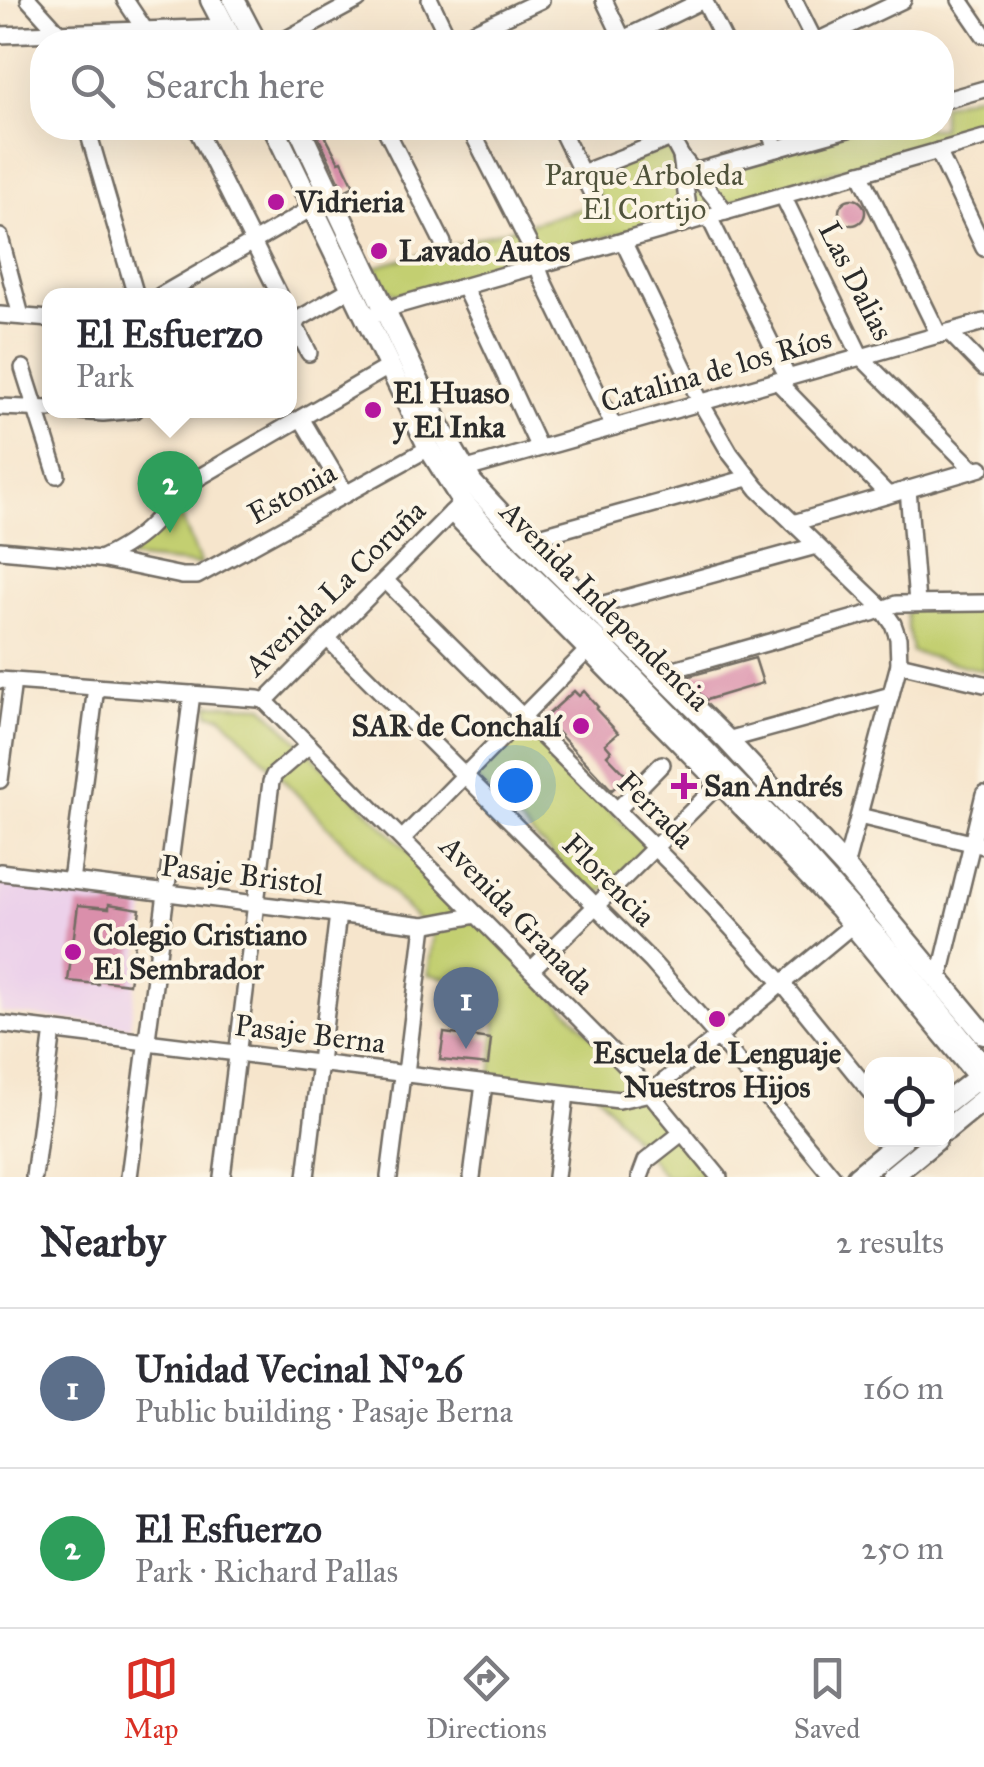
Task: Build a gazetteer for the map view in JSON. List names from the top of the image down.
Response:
{
  "streets": {
    "main road": ["Avenida Independencia"],
    "street": [
      "Las Dalias",
      "Catalina de los Ríos",
      "Estonia",
      "Avenida La Coruña",
      "Ferrada",
      "Pasaje Bristol",
      "Florencia",
      "Avenida Granada",
      "Pasaje Berna"
    ]
  },
  "crossings": [
    ["Las Dalias", "Catalina de los Ríos"],
    ["Catalina de los Ríos", "Avenida Independencia"],
    ["Estonia", "Avenida Independencia"],
    ["Avenida La Coruña", "Avenida Independencia"],
    ["Avenida La Coruña", "Ferrada"],
    ["Avenida La Coruña", "Florencia"],
    ["Avenida La Coruña", "Avenida Granada"],
    ["Pasaje Bristol", "Avenida Granada"],
    ["Avenida Granada", "Pasaje Berna"]
  ],
  "parks": ["Parque Arboleda El Cortijo"],
  "places": {
    "other": [
      "Vidrieria",
      "Lavado Autos",
      "El Huaso y El Inka",
      "SAR de Conchalí",
      "Colegio Cristiano El Sembrador",
      "Escuela de Lenguaje Nuestros Hijos"
    ],
    "health": ["San Andrés"]
  },
  "page": {
    "search": "Search here",
    "popup": ["El Esfuerzo", "Park"],
    "pins": ["2", "1"],
    "heading": ["Nearby", "2 results"],
    "list": [
      {
        "mark": "1",
        "name": "Unidad Vecinal Nº26",
        "note": "Public building · Pasaje Berna",
        "value": "160 m"
      },
      {
        "mark": "2",
        "name": "El Esfuerzo",
        "note": "Park · Richard Pallas",
        "value": "250 m"
      }
    ],
    "nav": ["Map", "Directions", "Saved"]
  }
}
